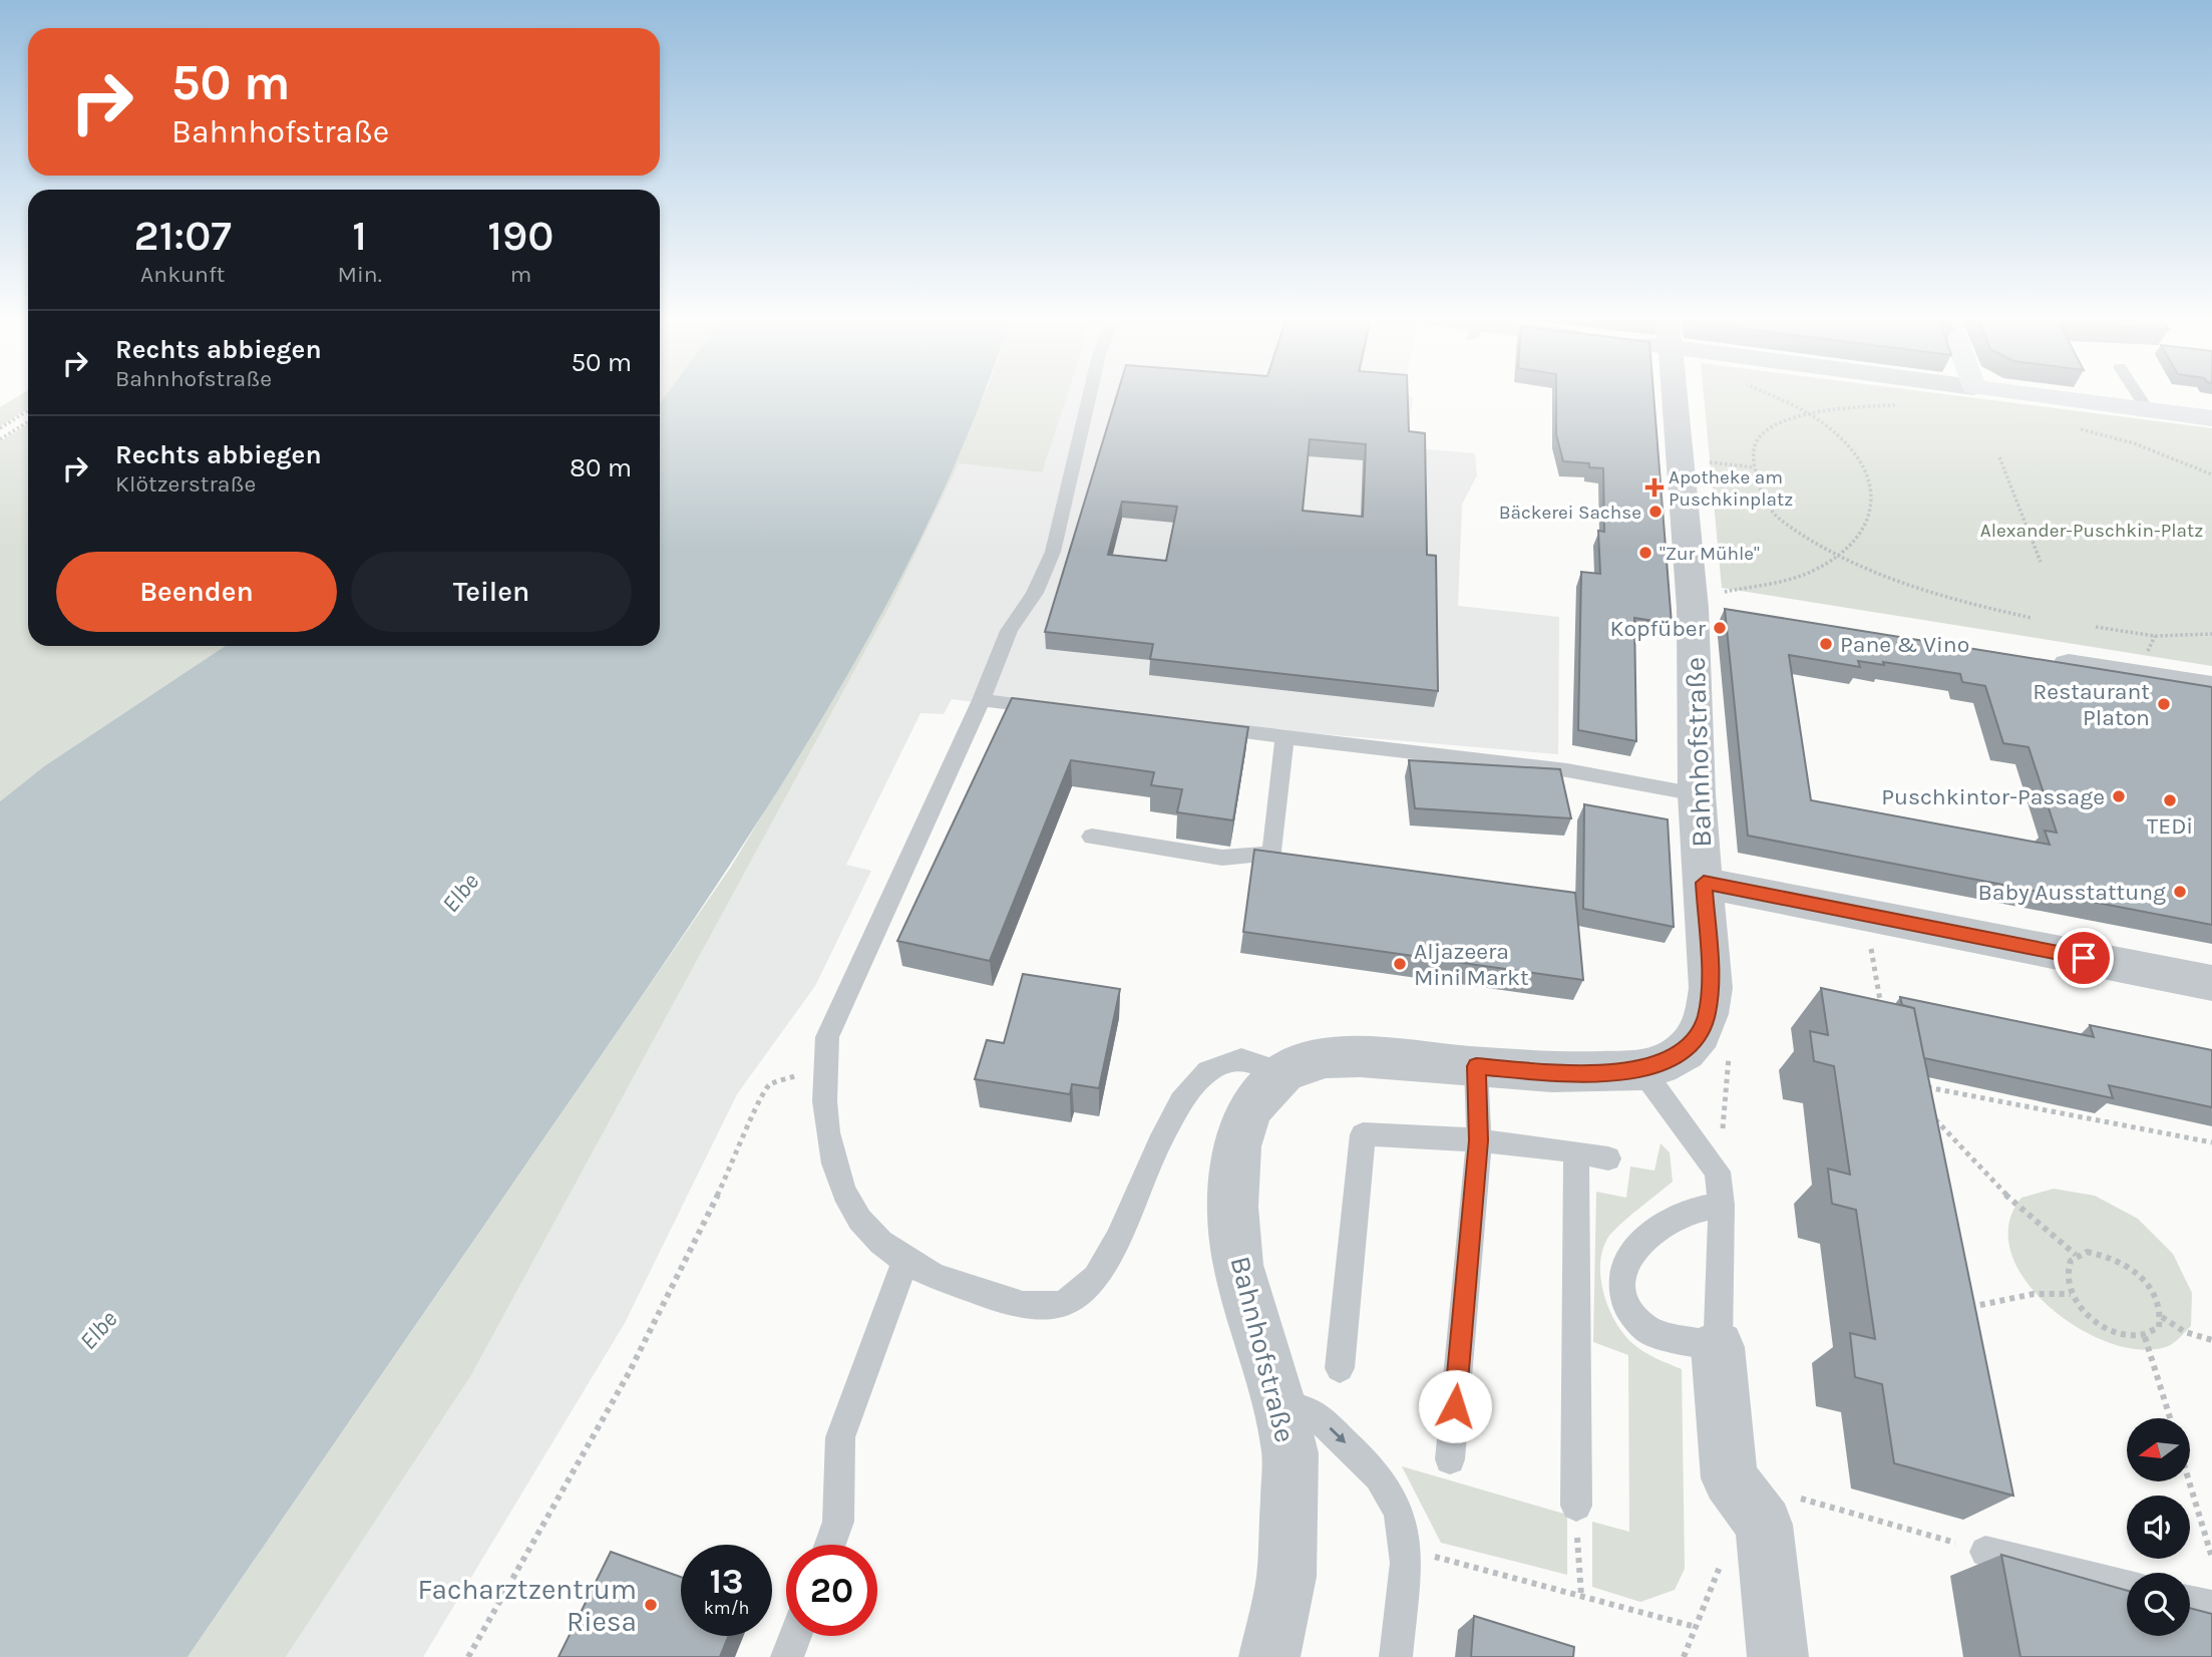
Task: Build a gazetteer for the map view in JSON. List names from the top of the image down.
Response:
{
  "streets": {
    "street": ["Bahnhofstraße"]
  },
  "water": ["Elbe"],
  "parks": ["Alexander-Puschkin-Platz"],
  "places": {
    "health": ["Apotheke am Puschkinplatz"],
    "other": [
      "Bäckerei Sachse",
      "\"Zur Mühle\"",
      "Kopfüber",
      "Pane & Vino",
      "Restaurant Platon",
      "Puschkintor-Passage",
      "TEDi",
      "Baby Ausstattung",
      "Aljazeera Mini Markt",
      "Facharztzentrum Riesa"
    ]
  },
  "north": "left",
  "page": {
    "turn": ["50 m", "Bahnhofstraße"],
    "eta": [
      "21:07",
      "Ankunft",
      "1",
      "Min.",
      "190",
      "m"
    ],
    "list": [
      {
        "name": "Rechts abbiegen",
        "note": "Bahnhofstraße",
        "value": "50 m"
      },
      {
        "name": "Rechts abbiegen",
        "note": "Klötzerstraße",
        "value": "80 m"
      }
    ],
    "buttons": ["Beenden", "Teilen"],
    "speed": "13 km/h",
    "limit": "20"
  }
}
